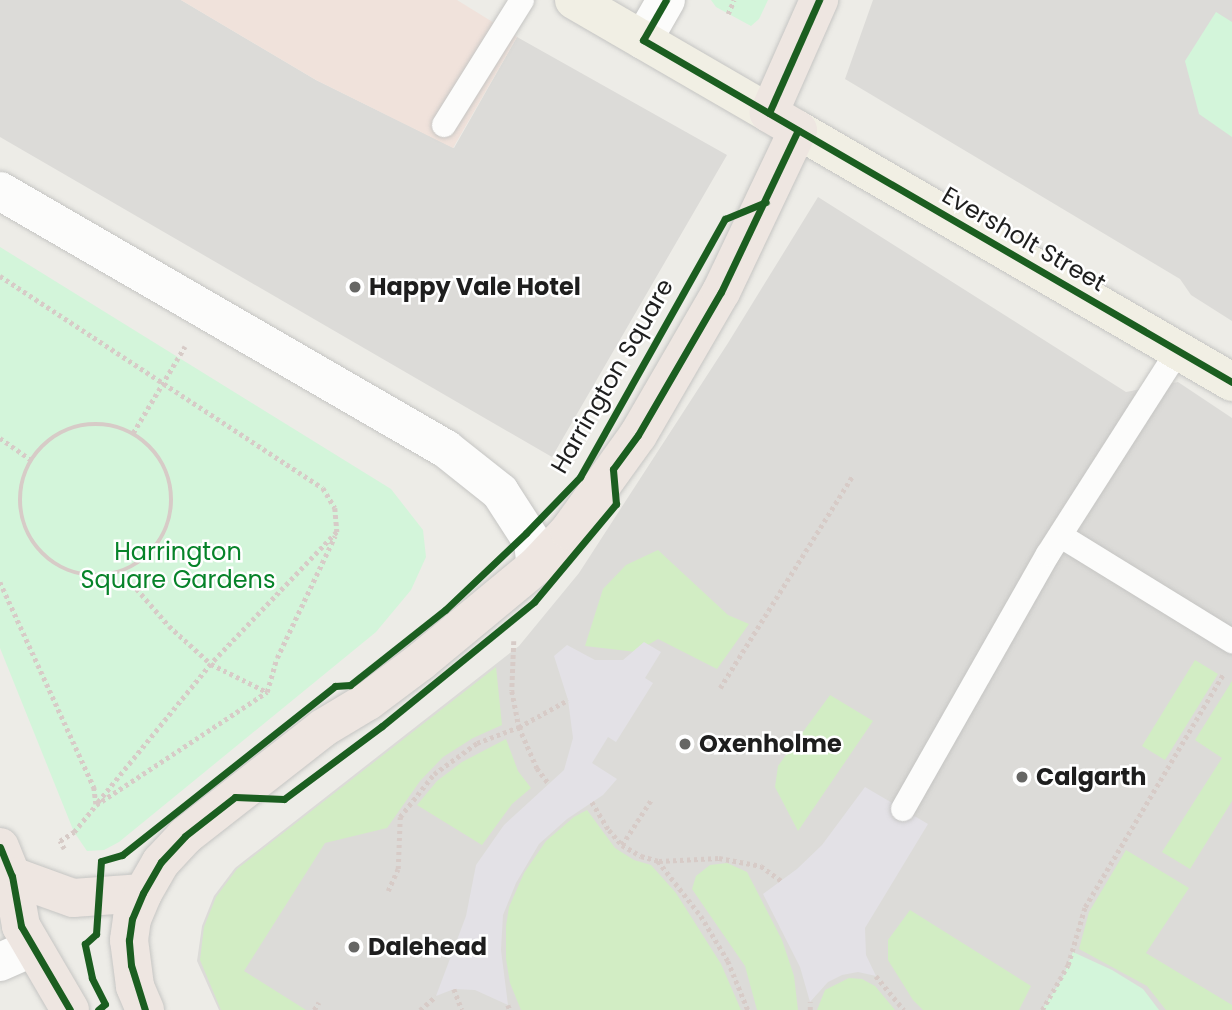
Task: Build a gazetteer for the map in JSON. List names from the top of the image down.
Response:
{
  "streets": {
    "main road": ["Eversholt Street"],
    "cycle path": ["Harrington Square"]
  },
  "parks": ["Harrington Square Gardens"],
  "places": [
    "Happy Vale Hotel",
    "Oxenholme",
    "Calgarth",
    "Dalehead"
  ]
}
